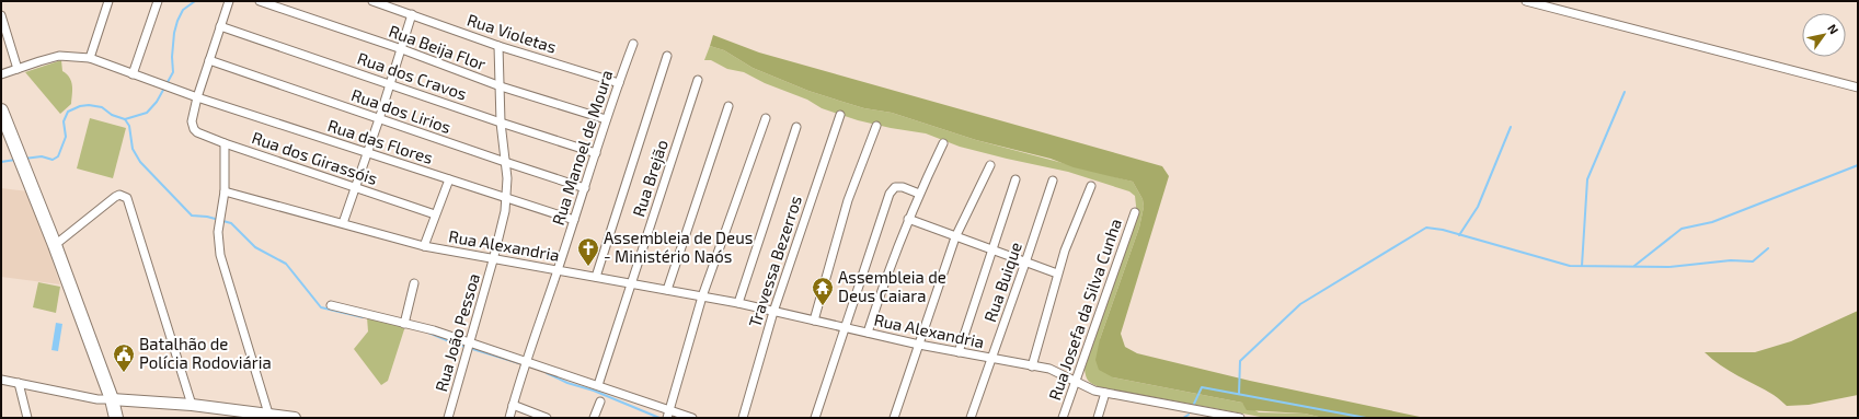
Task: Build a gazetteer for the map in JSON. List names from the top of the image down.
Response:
{
  "streets": {
    "street": [
      "Rua Violetas",
      "Rua Beija Flor",
      "Rua dos Cravos",
      "Rua dos Lirios",
      "Rua das Flores",
      "Rua Manoel de Moura",
      "Rua dos Girassóis",
      "Rua Brejão",
      "Rua Alexandria",
      "Travessa Bezerros",
      "Rua Buique",
      "Rua Josefa da Silva Cunha",
      "Rua João Pessoa"
    ]
  },
  "crossings": [
    ["Rua Violetas", "Rua Manoel de Moura"],
    ["Rua Violetas", "Rua João Pessoa"],
    ["Rua Beija Flor", "Rua Manoel de Moura"],
    ["Rua Beija Flor", "Rua João Pessoa"],
    ["Rua dos Cravos", "Rua Manoel de Moura"],
    ["Rua dos Cravos", "Rua João Pessoa"],
    ["Rua dos Lirios", "Rua Manoel de Moura"],
    ["Rua dos Lirios", "Rua João Pessoa"],
    ["Rua das Flores", "Rua Manoel de Moura"],
    ["Rua das Flores", "Rua dos Girassóis"],
    ["Rua das Flores", "Rua João Pessoa"],
    ["Rua Manoel de Moura", "Rua Alexandria"],
    ["Rua Brejão", "Rua Alexandria"],
    ["Rua Alexandria", "Travessa Bezerros"],
    ["Rua Alexandria", "Rua Buique"],
    ["Rua Alexandria", "Rua Josefa da Silva Cunha"],
    ["Rua Alexandria", "Rua João Pessoa"]
  ],
  "places": {
    "church": ["Assembleia de Deus - Ministério Naós"],
    "temple": ["Assembleia de Deus Caiara"],
    "public building": ["Batalhão de Polícia Rodoviária"]
  },
  "north": "top right"
}
